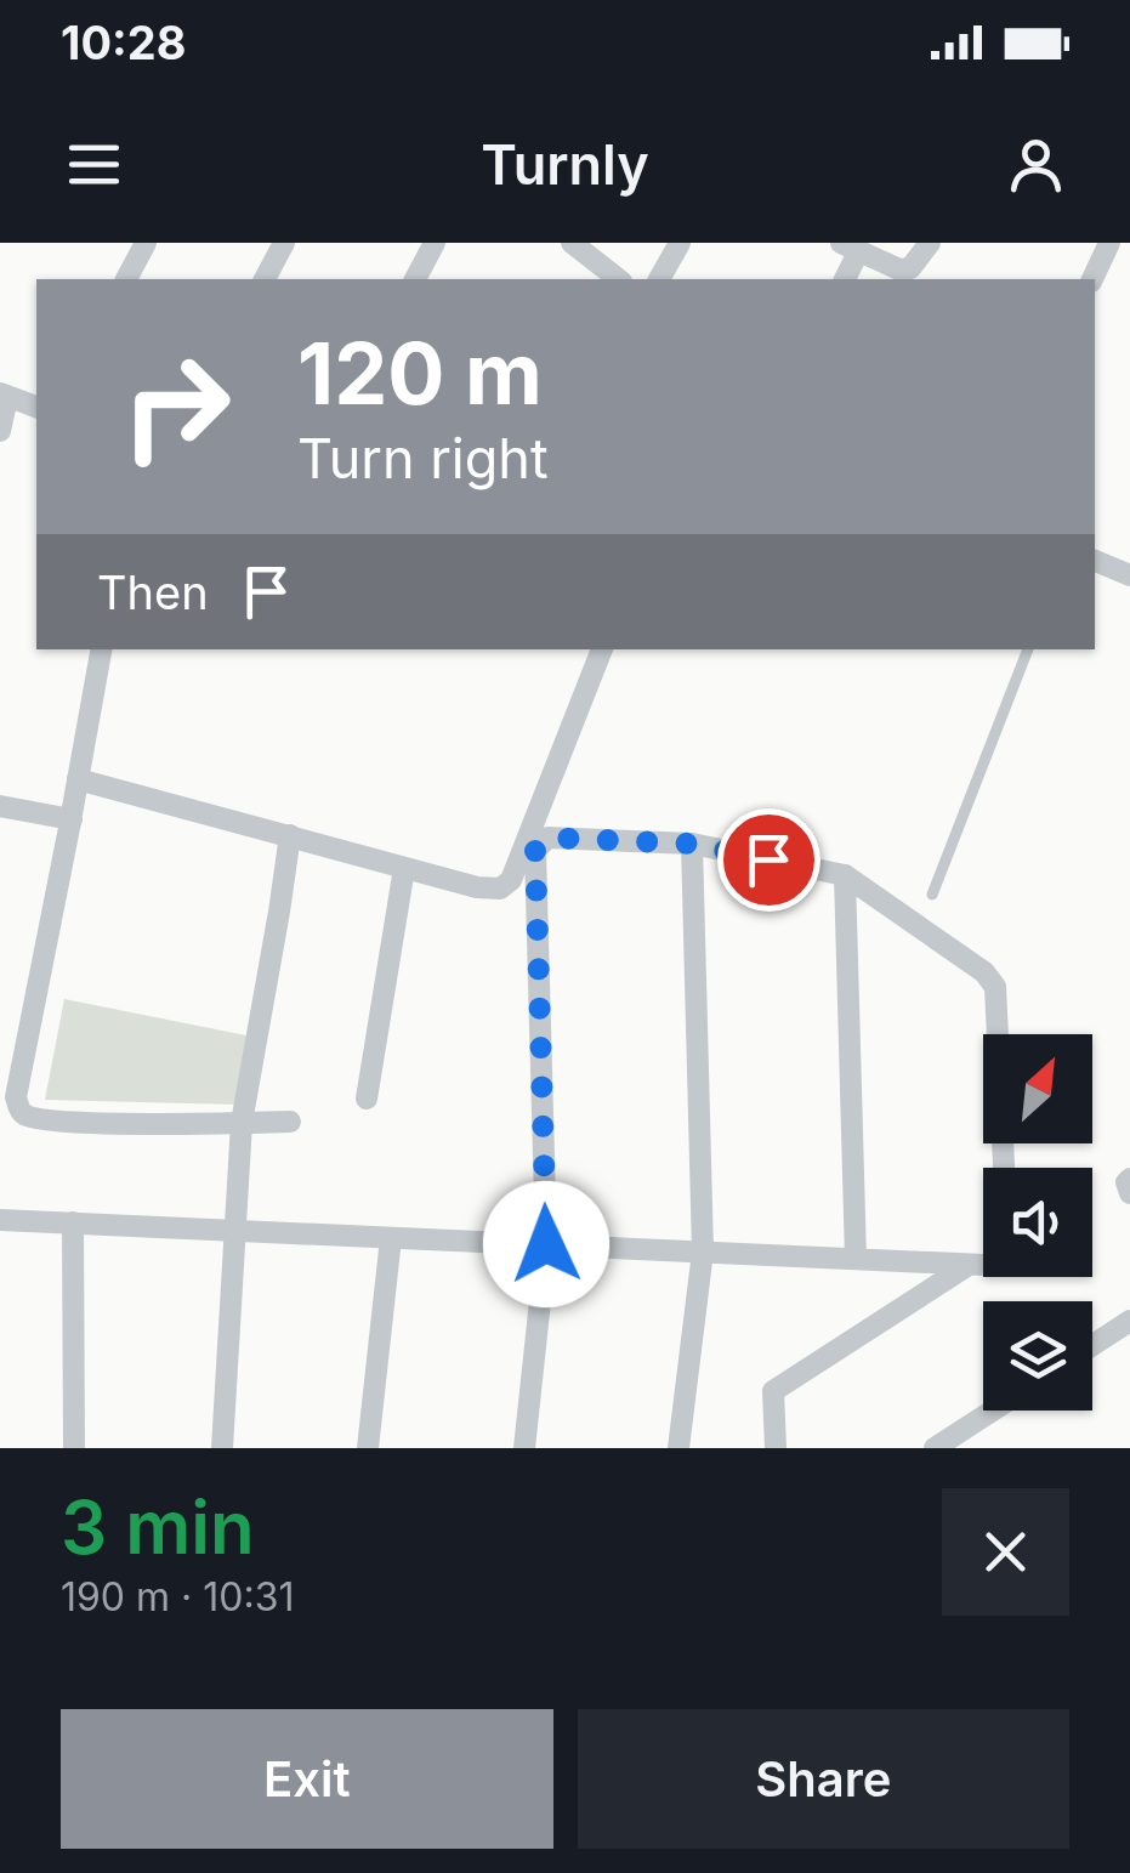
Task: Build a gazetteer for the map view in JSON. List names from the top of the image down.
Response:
{
  "north": "top right",
  "page": {
    "status": "10:28",
    "header": "Turnly",
    "turn": ["120 m", "Turn right"],
    "then": "Then",
    "heading": ["3 min", "190 m · 10:31"],
    "buttons": ["Exit", "Share"]
  }
}
